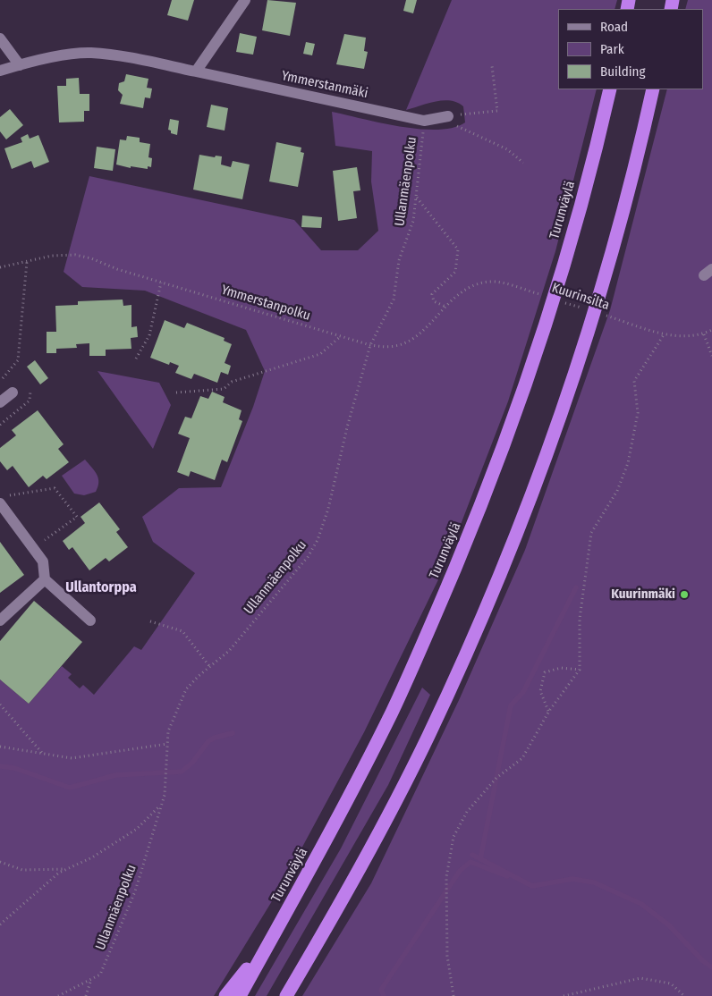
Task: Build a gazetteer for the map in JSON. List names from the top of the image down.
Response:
{
  "streets": {
    "highway": ["Turunväylä"],
    "street": ["Ymmerstanmäki"],
    "path": ["Ullanmäenpolku", "Kuurinsilta", "Ymmerstanpolku"]
  },
  "crossings": [
    ["Ymmerstanmäki", "Ullanmäenpolku"],
    ["Ullanmäenpolku", "Ymmerstanpolku"],
    ["Kuurinsilta", "Ymmerstanpolku"]
  ],
  "districts": ["Ullantorppa"],
  "places": ["Kuurinmäki"],
  "legend": ["Road", "Park", "Building"]
}
